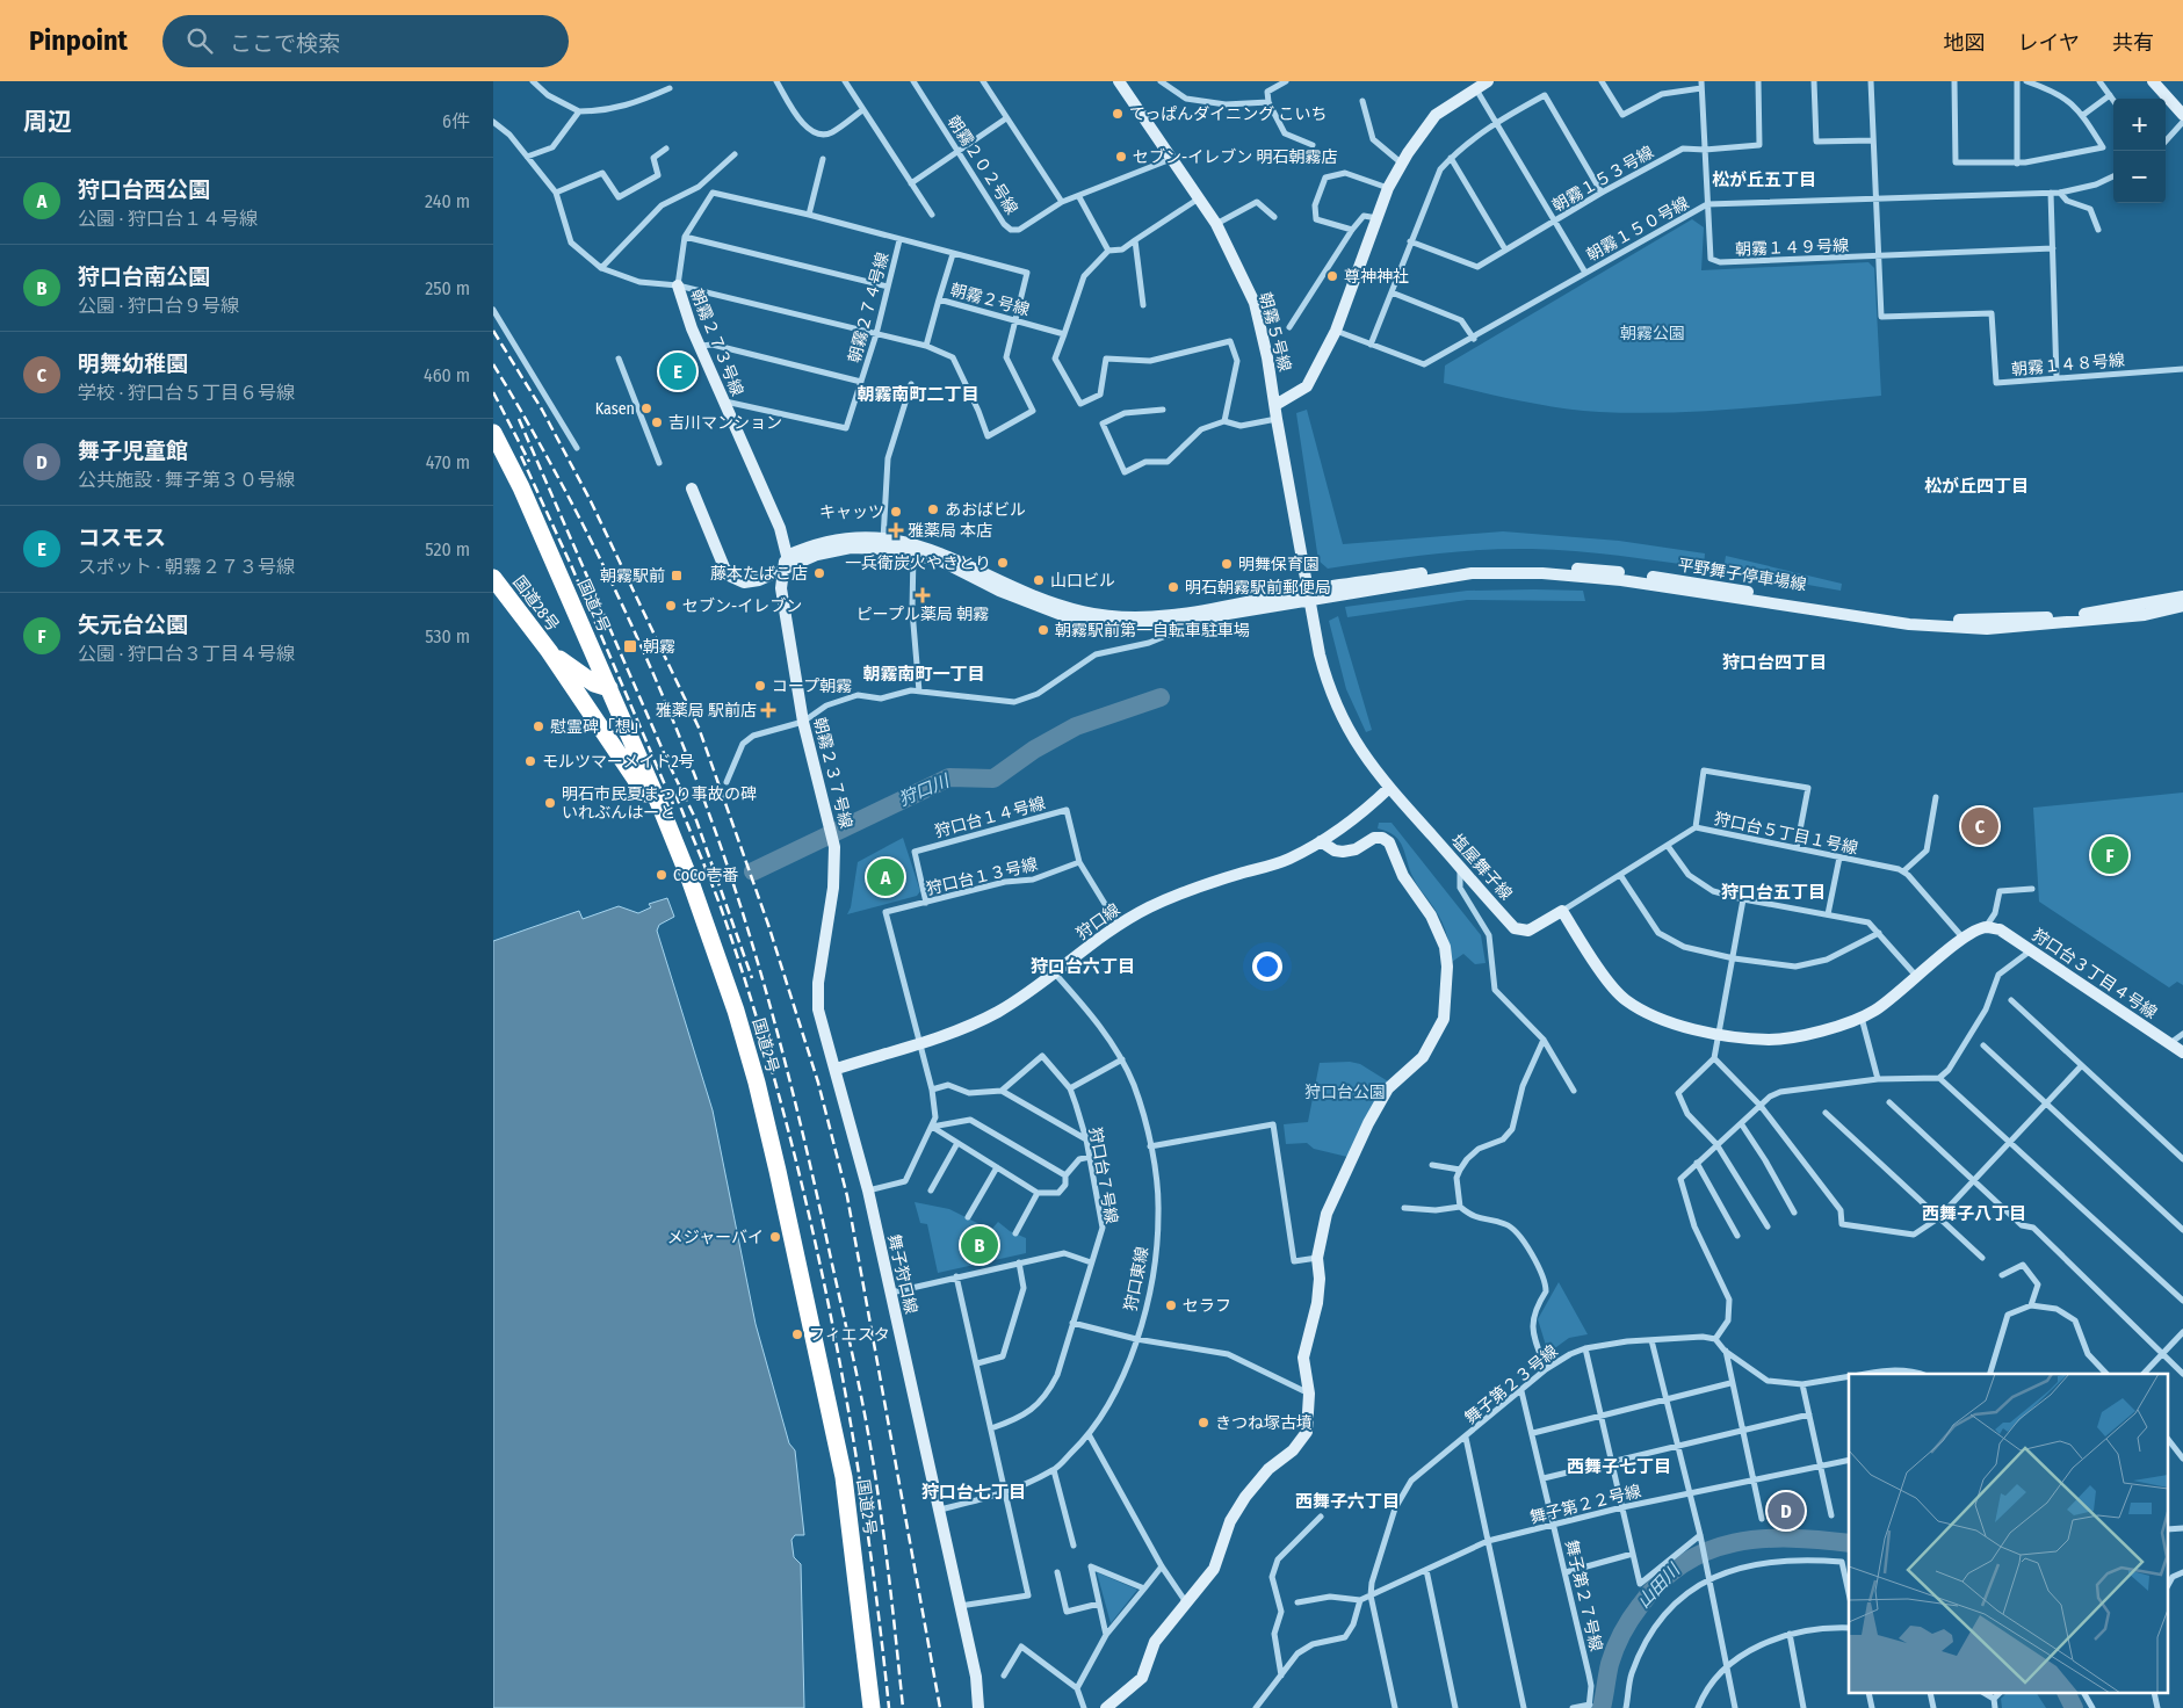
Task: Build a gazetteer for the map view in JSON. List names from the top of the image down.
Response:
{
  "streets": {
    "highway": ["国道28号", "国道2号"],
    "street": [
      "朝霧２０２号線",
      "朝霧１５３号線",
      "朝霧１５０号線",
      "朝霧１４９号線",
      "朝霧２号線",
      "朝霧２７４号線",
      "朝霧５号線",
      "朝霧２７３号線",
      "朝霧１４８号線",
      "平野舞子停車場線",
      "朝霧２３７号線",
      "狩口台１４号線",
      "狩口台５丁目１号線",
      "塩屋舞子線",
      "狩口台１３号線",
      "狩口線",
      "狩口台３丁目４号線",
      "狩口台７号線",
      "舞子狩口線",
      "狩口東線",
      "舞子第２３号線",
      "舞子第２２号線",
      "舞子第２７号線"
    ]
  },
  "crossings": [
    ["朝霧２０２号線", "朝霧５号線"],
    ["朝霧１５３号線", "朝霧１４９号線"],
    ["朝霧１５０号線", "朝霧１４９号線"],
    ["朝霧１４９号線", "朝霧１４８号線"],
    ["朝霧２号線", "朝霧２７３号線"],
    ["朝霧２７４号線", "朝霧２７３号線"],
    ["朝霧５号線", "平野舞子停車場線"],
    ["国道28号", "国道2号"],
    ["朝霧２３７号線", "舞子狩口線"],
    ["狩口台１４号線", "狩口台１３号線"],
    ["狩口台１４号線", "狩口線"],
    ["狩口台５丁目１号線", "塩屋舞子線"],
    ["狩口台１３号線", "狩口線"],
    ["狩口線", "舞子狩口線"],
    ["狩口線", "狩口東線"],
    ["舞子狩口線", "狩口東線"],
    ["舞子第２３号線", "舞子第２２号線"],
    ["舞子第２３号線", "舞子第２７号線"],
    ["舞子第２２号線", "舞子第２７号線"]
  ],
  "districts": [
    "松が丘五丁目",
    "朝霧南町二丁目",
    "松が丘四丁目",
    "狩口台四丁目",
    "朝霧南町一丁目",
    "狩口台五丁目",
    "狩口台六丁目",
    "西舞子八丁目",
    "西舞子七丁目",
    "狩口台七丁目",
    "西舞子六丁目"
  ],
  "water": ["狩口川", "山田川"],
  "parks": ["朝霧公園", "狩口台公園"],
  "places": {
    "other": [
      "てっぱんダイニング こいち",
      "セブン-イレブン 明石朝霧店",
      "尊神神社",
      "Kasen",
      "吉川マンション",
      "あおばビル",
      "キャッツ",
      "一兵衛炭火やきとり",
      "明舞保育園",
      "藤本たばこ店",
      "山口ビル",
      "明石朝霧駅前郵便局",
      "セブン-イレブン",
      "朝霧駅前第一自転車駐車場",
      "コープ朝霧",
      "慰霊碑「想」",
      "モルツマーメイド2号",
      "明石市民夏まつり事故の碑 いれぶんはーと",
      "CoCo壱番",
      "メジャーバイ",
      "セラフ",
      "フィエスタ",
      "きつね塚古墳"
    ],
    "health": ["雅薬局 本店", "ピープル薬局 朝霧", "雅薬局 駅前店"],
    "transit": ["朝霧駅前", "朝霧"]
  },
  "page": {
    "header": "Pinpoint",
    "search": "ここで検索",
    "nav": ["地図", "レイヤ", "共有"],
    "heading": ["周辺", "6件"],
    "map_buttons": ["+", "−"],
    "list": [
      {
        "mark": "A",
        "name": "狩口台西公園",
        "note": "公園 · 狩口台１４号線",
        "value": "240 m"
      },
      {
        "mark": "B",
        "name": "狩口台南公園",
        "note": "公園 · 狩口台９号線",
        "value": "250 m"
      },
      {
        "mark": "C",
        "name": "明舞幼稚園",
        "note": "学校 · 狩口台５丁目６号線",
        "value": "460 m"
      },
      {
        "mark": "D",
        "name": "舞子児童館",
        "note": "公共施設 · 舞子第３０号線",
        "value": "470 m"
      },
      {
        "mark": "E",
        "name": "コスモス",
        "note": "スポット · 朝霧２７３号線",
        "value": "520 m"
      },
      {
        "mark": "F",
        "name": "矢元台公園",
        "note": "公園 · 狩口台３丁目４号線",
        "value": "530 m"
      }
    ],
    "pins": [
      "E",
      "C",
      "F",
      "A",
      "B",
      "D"
    ]
  }
}
